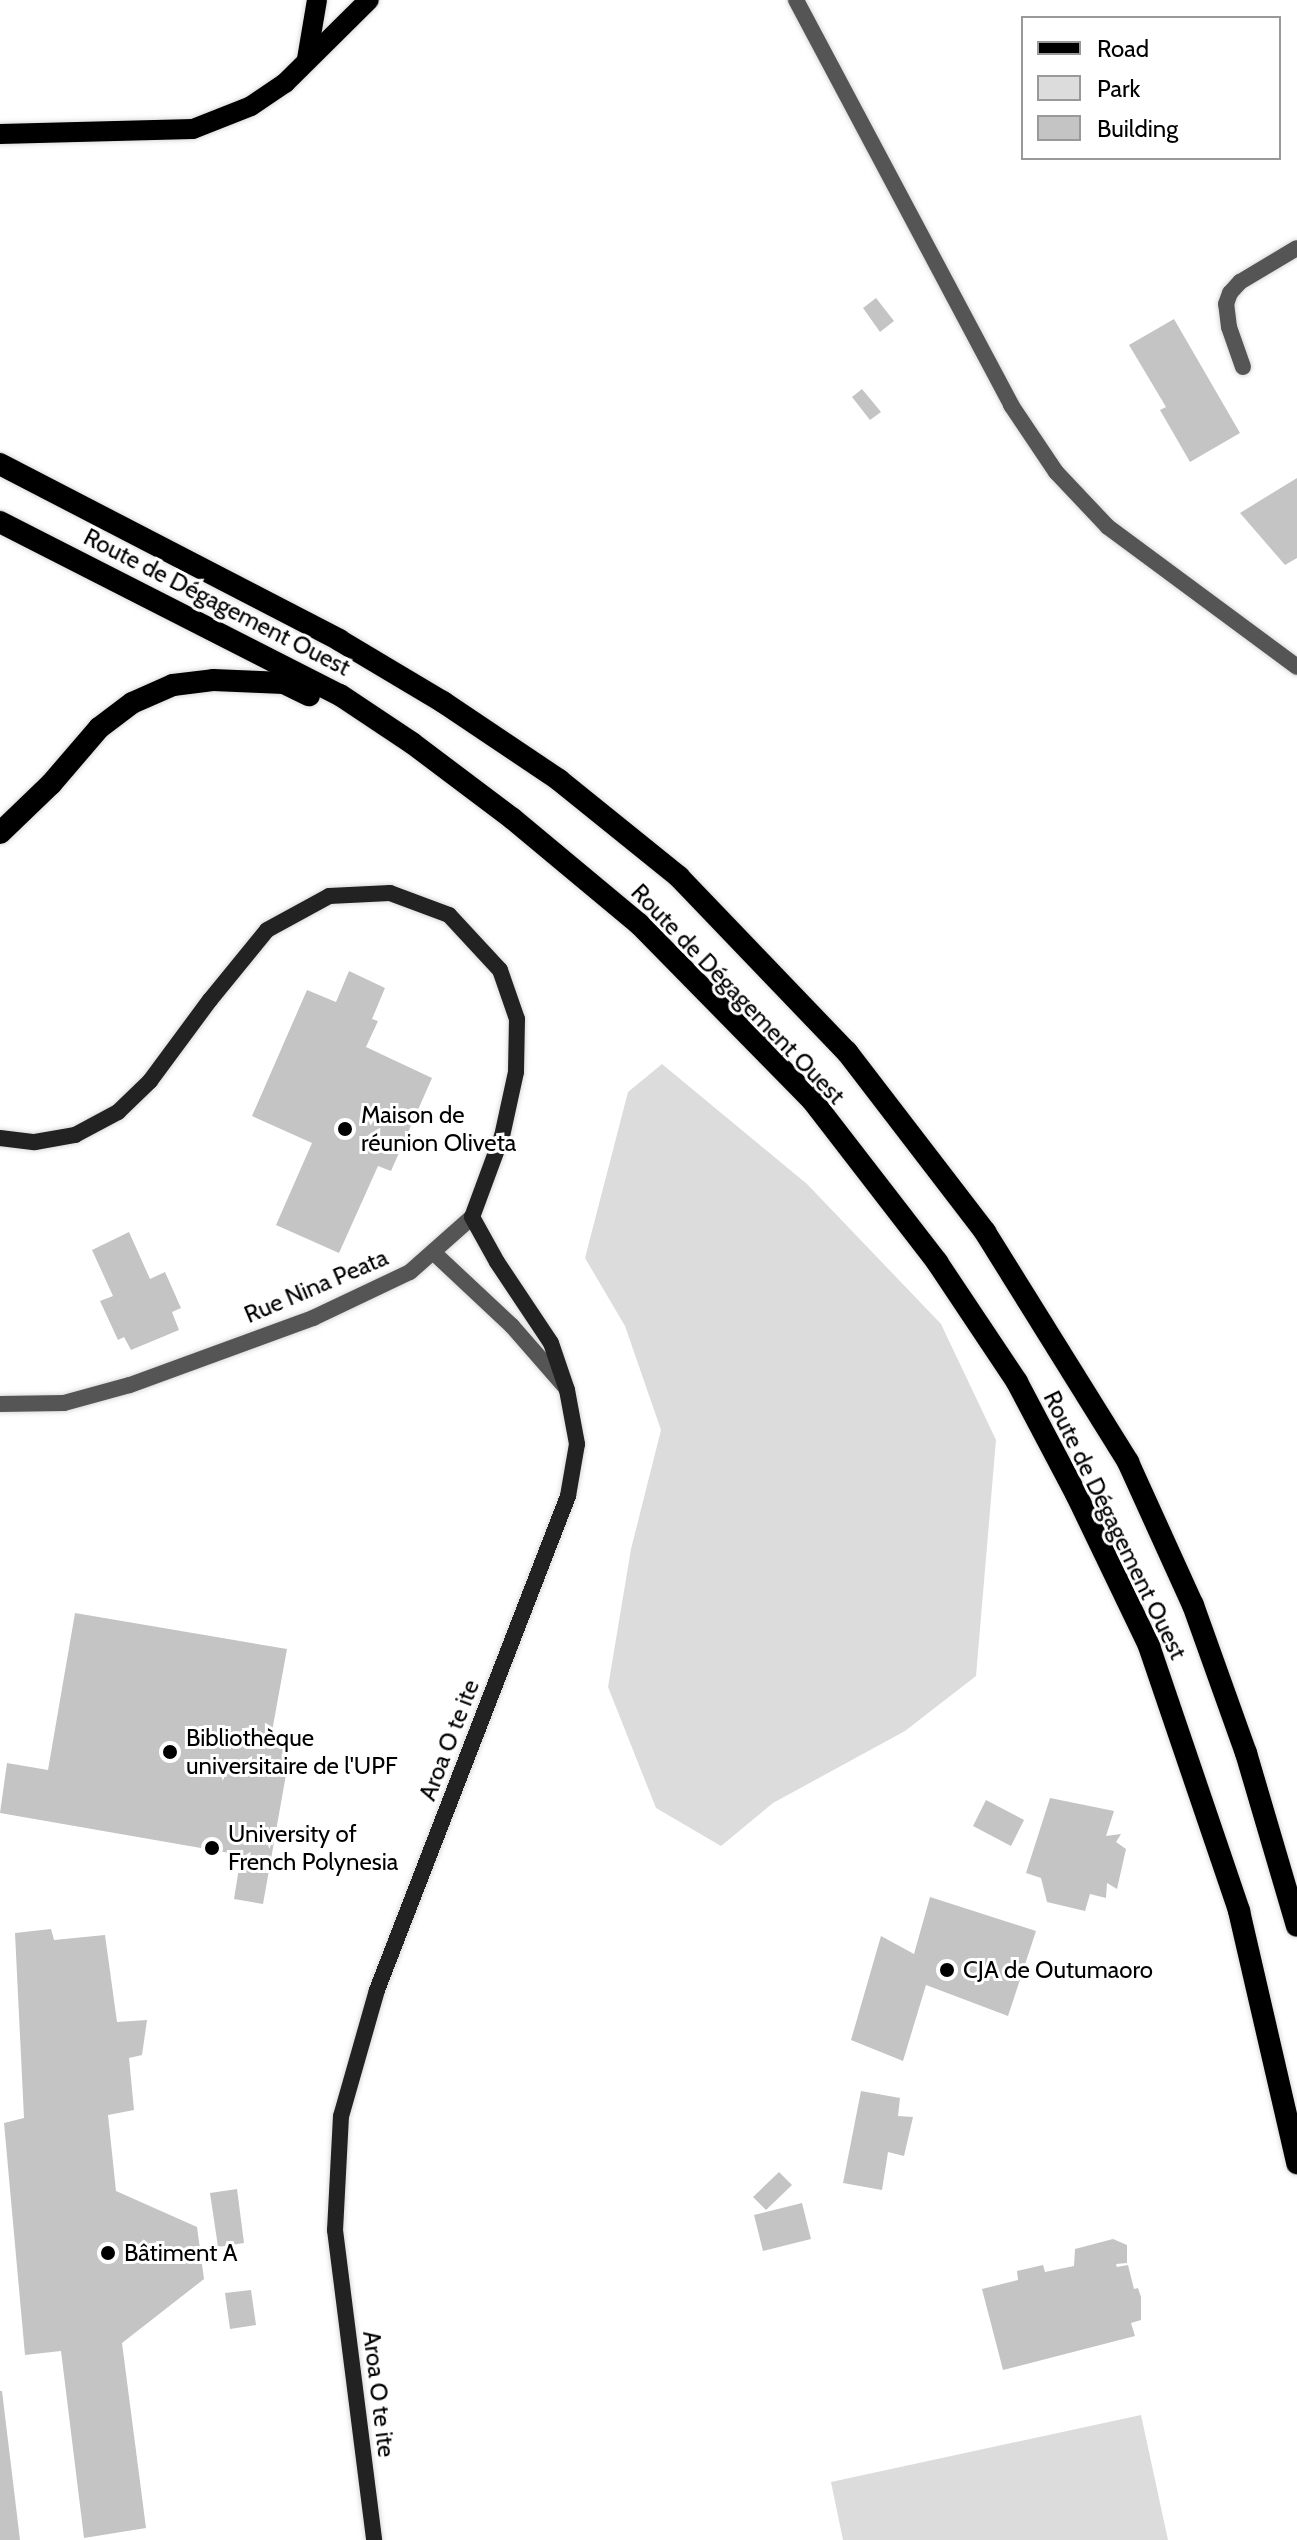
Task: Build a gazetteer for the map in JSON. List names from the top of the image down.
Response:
{
  "streets": {
    "highway": ["Route de Dégagement Ouest"],
    "main road": ["Rue Nina Peata", "Aroa O te ite"]
  },
  "crossings": [
    ["Rue Nina Peata", "Aroa O te ite"]
  ],
  "places": [
    "Maison de réunion Oliveta",
    "Bibliothèque universitaire de l'UPF",
    "University of French Polynesia",
    "CJA de Outumaoro",
    "Bâtiment A"
  ],
  "legend": ["Road", "Park", "Building"]
}
